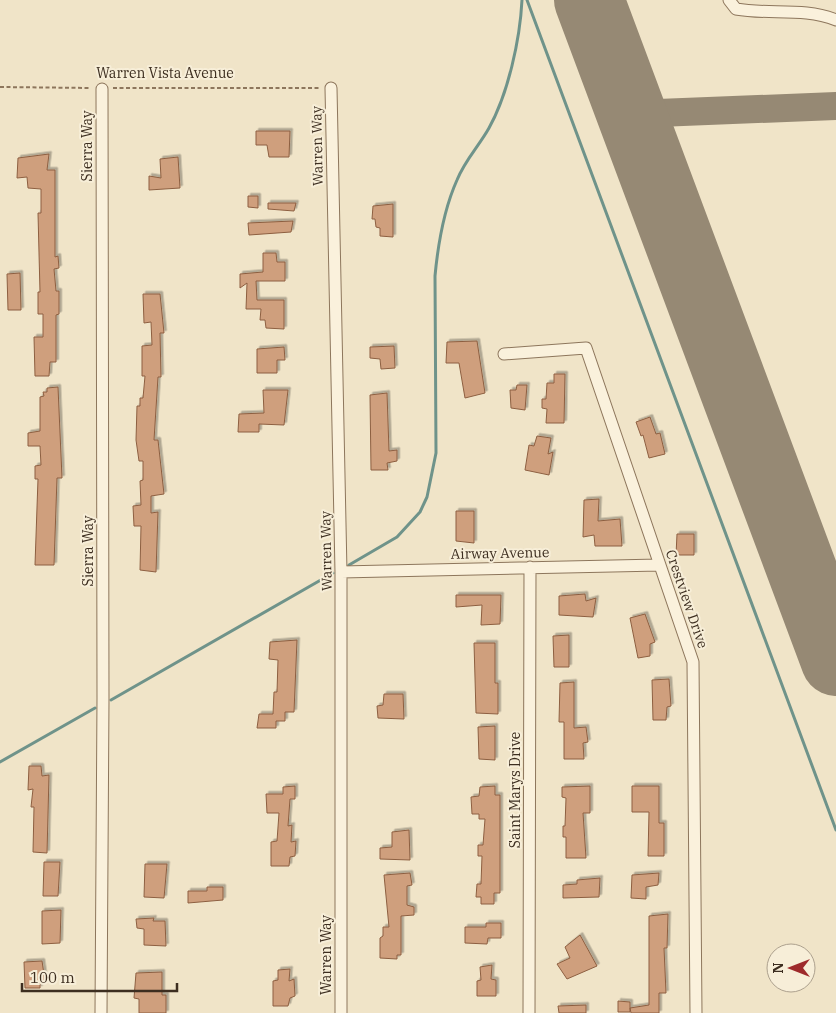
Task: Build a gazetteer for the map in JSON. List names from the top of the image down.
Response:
{
  "streets": {
    "street": [
      "Sierra Way",
      "Warren Way",
      "Airway Avenue",
      "Crestview Drive",
      "Saint Marys Drive"
    ],
    "path": ["Warren Vista Avenue"]
  },
  "crossings": [
    ["Warren Vista Avenue", "Sierra Way"],
    ["Warren Vista Avenue", "Warren Way"],
    ["Warren Way", "Airway Avenue"],
    ["Airway Avenue", "Crestview Drive"],
    ["Airway Avenue", "Saint Marys Drive"]
  ],
  "scale_bar": "100 m",
  "north": "left"
}
